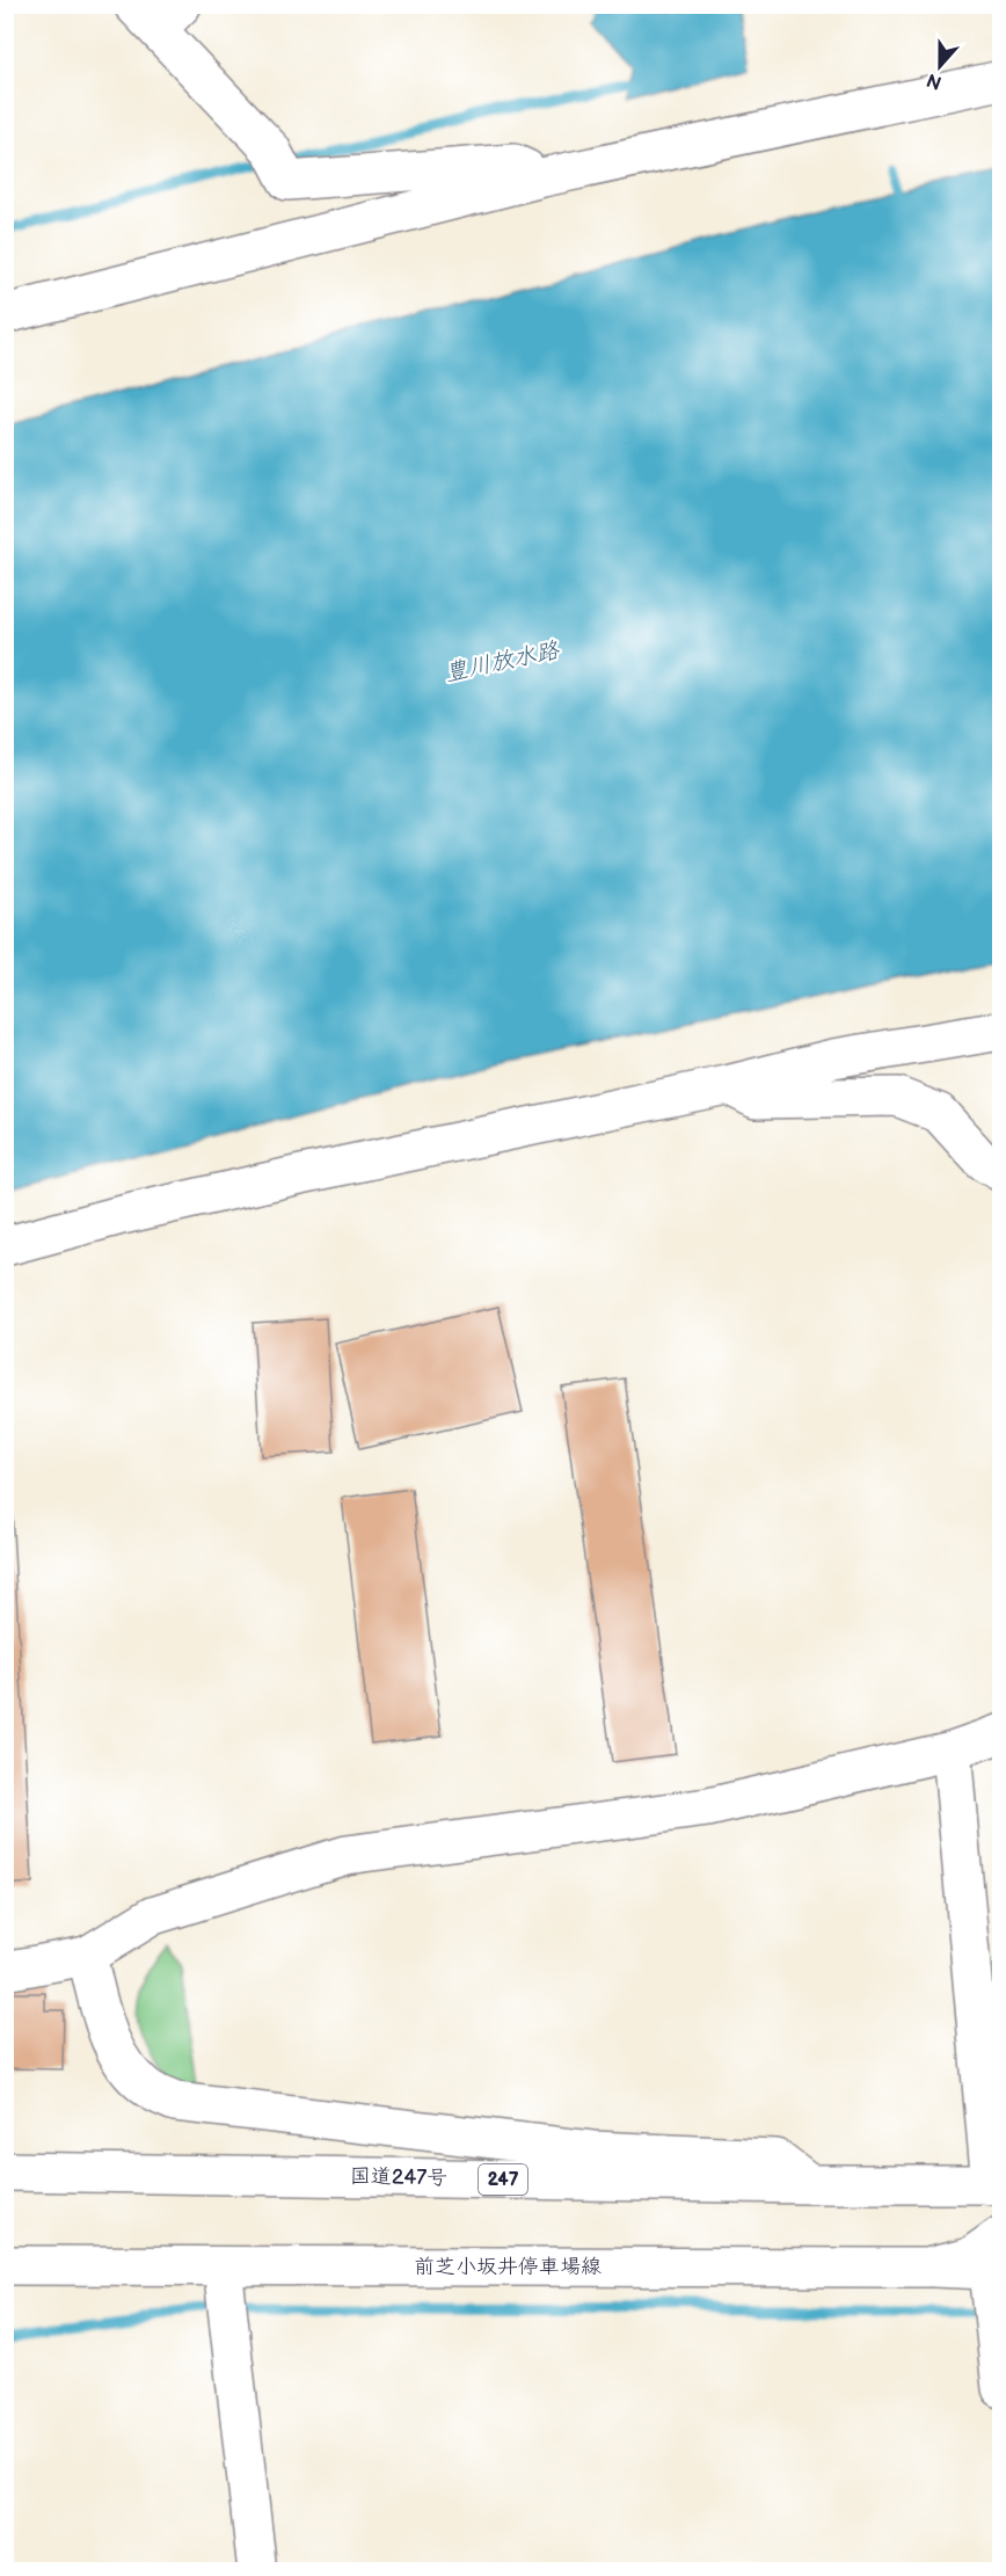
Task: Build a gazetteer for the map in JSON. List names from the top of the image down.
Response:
{
  "streets": {
    "main road": ["国道247号", "247", "前芝小坂井停車場線"]
  },
  "water": ["豊川放水路"],
  "north": "bottom"
}
